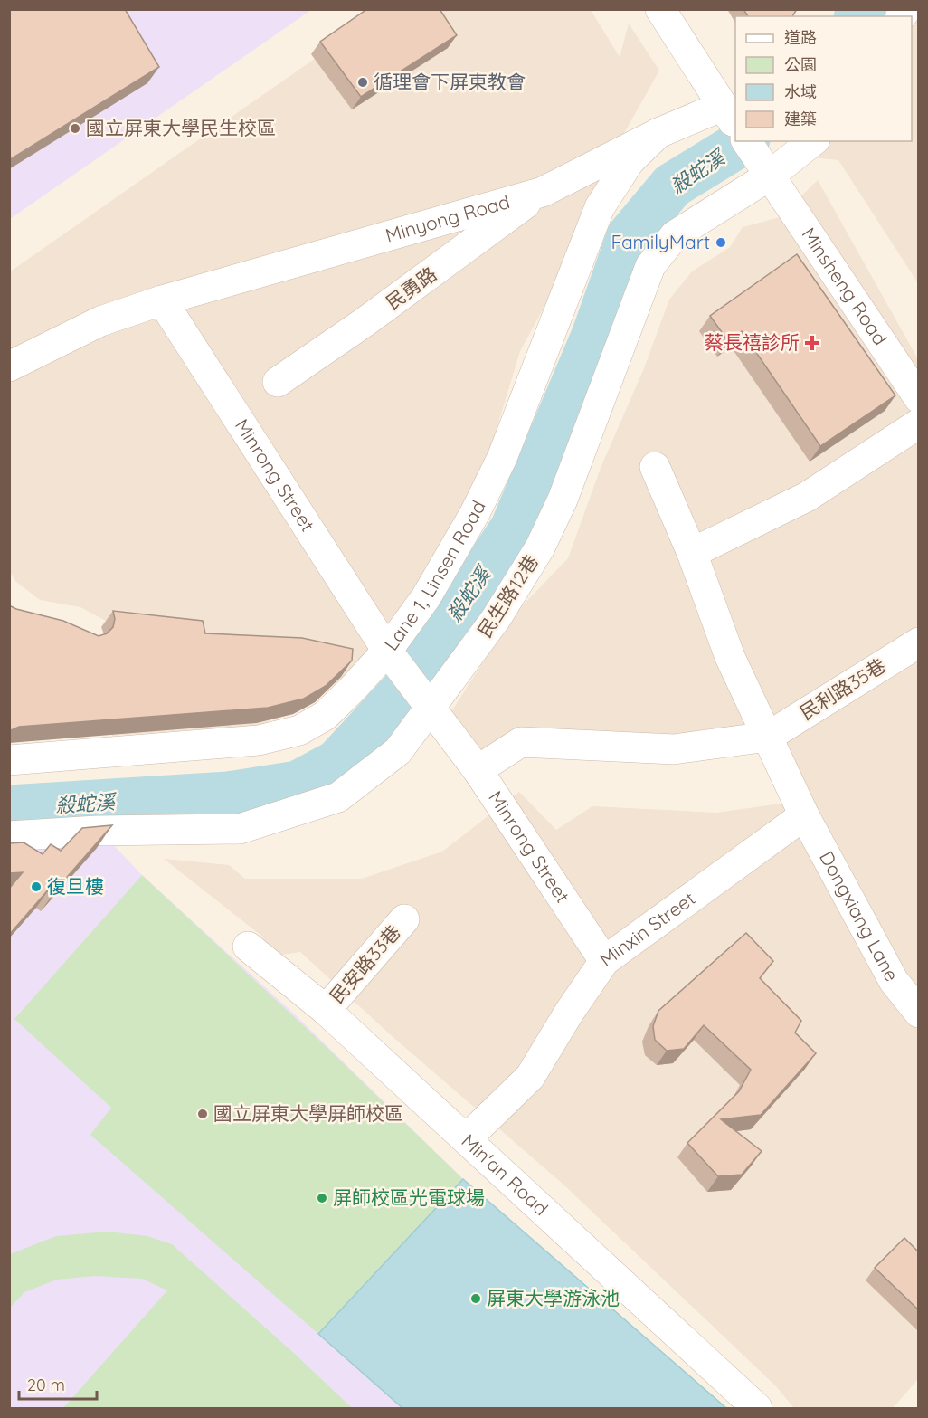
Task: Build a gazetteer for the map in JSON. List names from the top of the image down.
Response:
{
  "streets": {
    "street": [
      "Minyong Road",
      "Minsheng Road",
      "民勇路",
      "Minrong Street",
      "Lane 1, Linsen Road",
      "民生路12巷",
      "民利路35巷",
      "Dongxiang Lane",
      "Minxin Street",
      "民安路33巷",
      "Min'an Road"
    ]
  },
  "crossings": [
    ["Minyong Road", "民勇路"],
    ["Minyong Road", "Minrong Street"],
    ["Minyong Road", "Lane 1, Linsen Road"],
    ["Minsheng Road", "民生路12巷"],
    ["Minrong Street", "Lane 1, Linsen Road"],
    ["Minrong Street", "民生路12巷"],
    ["Minrong Street", "Minxin Street"],
    ["Dongxiang Lane", "Minxin Street"],
    ["Minxin Street", "Min'an Road"],
    ["民安路33巷", "Min'an Road"]
  ],
  "water": ["殺蛇溪"],
  "places": {
    "other": [
      "循理會下屏東教會",
      "國立屏東大學民生校區",
      "FamilyMart",
      "復旦樓",
      "國立屏東大學屏師校區",
      "屏師校區光電球場",
      "屏東大學游泳池"
    ],
    "health": ["蔡長禧診所"]
  },
  "legend": [
    "道路",
    "公園",
    "水域",
    "建築"
  ],
  "scale_bar": "20 m"
}
